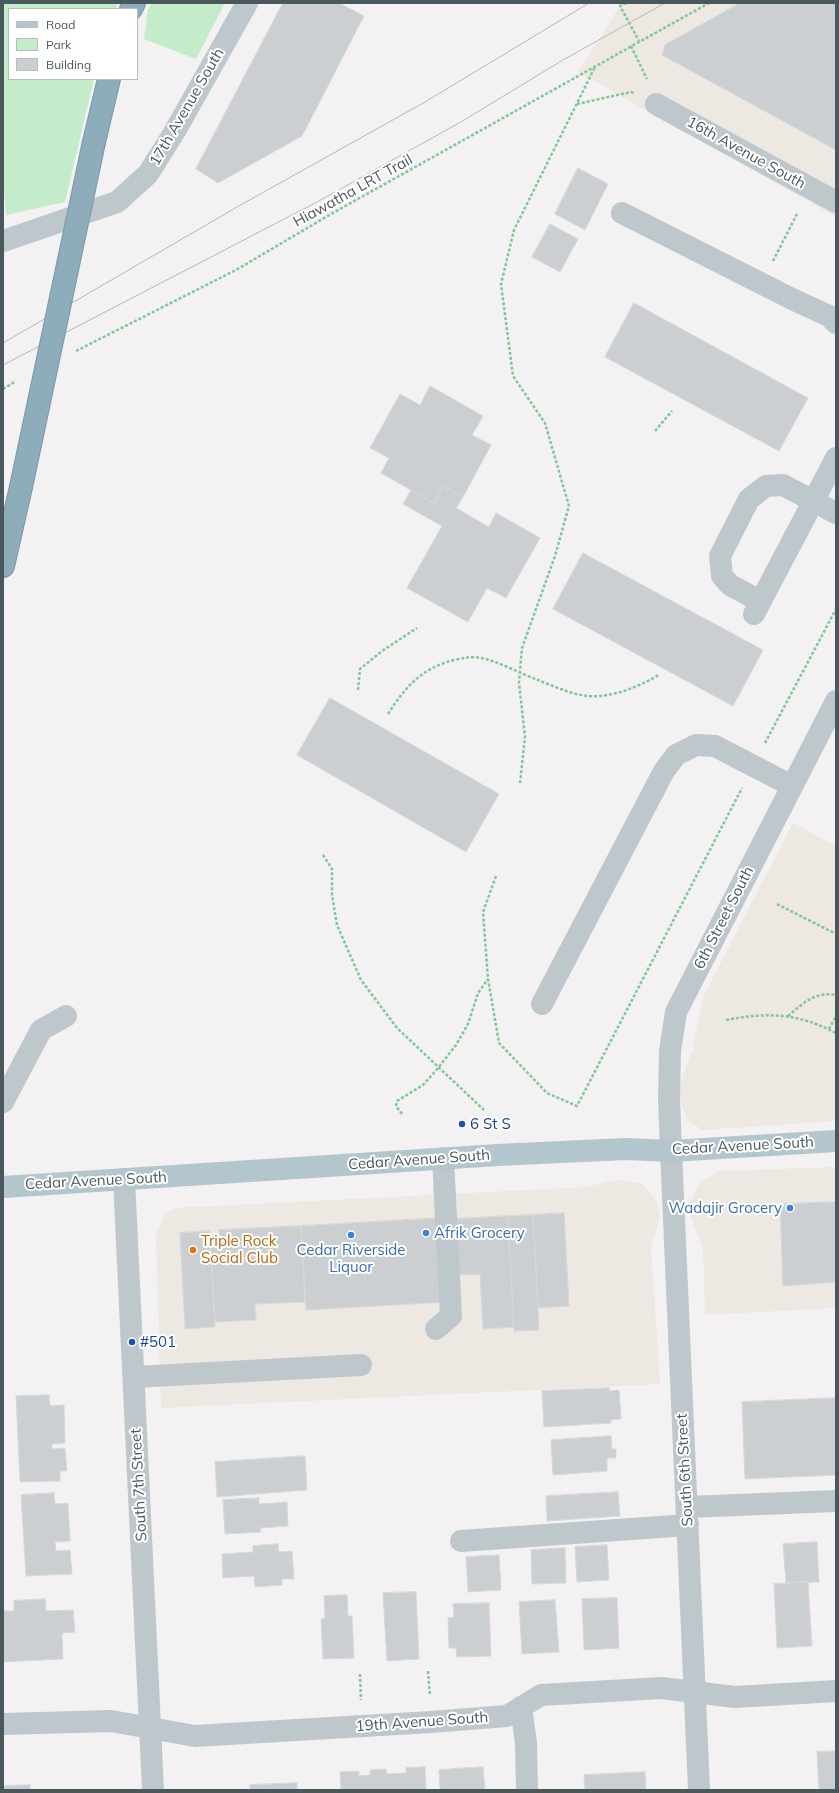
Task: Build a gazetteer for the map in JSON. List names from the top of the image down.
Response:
{
  "streets": {
    "main road": ["Cedar Avenue South"],
    "street": [
      "17th Avenue South",
      "16th Avenue South",
      "6th Street South",
      "South 6th Street",
      "South 7th Street",
      "19th Avenue South"
    ],
    "path": ["Hiawatha LRT Trail"]
  },
  "crossings": [
    ["6th Street South", "Cedar Avenue South"],
    ["6th Street South", "South 6th Street"],
    ["Cedar Avenue South", "South 6th Street"],
    ["Cedar Avenue South", "South 7th Street"],
    ["South 6th Street", "19th Avenue South"],
    ["South 7th Street", "19th Avenue South"]
  ],
  "places": [
    "6 St S",
    "Wadajir Grocery",
    "Afrik Grocery",
    "Cedar Riverside Liquor",
    "Triple Rock Social Club",
    "#501"
  ],
  "legend": ["Road", "Park", "Building"]
}
